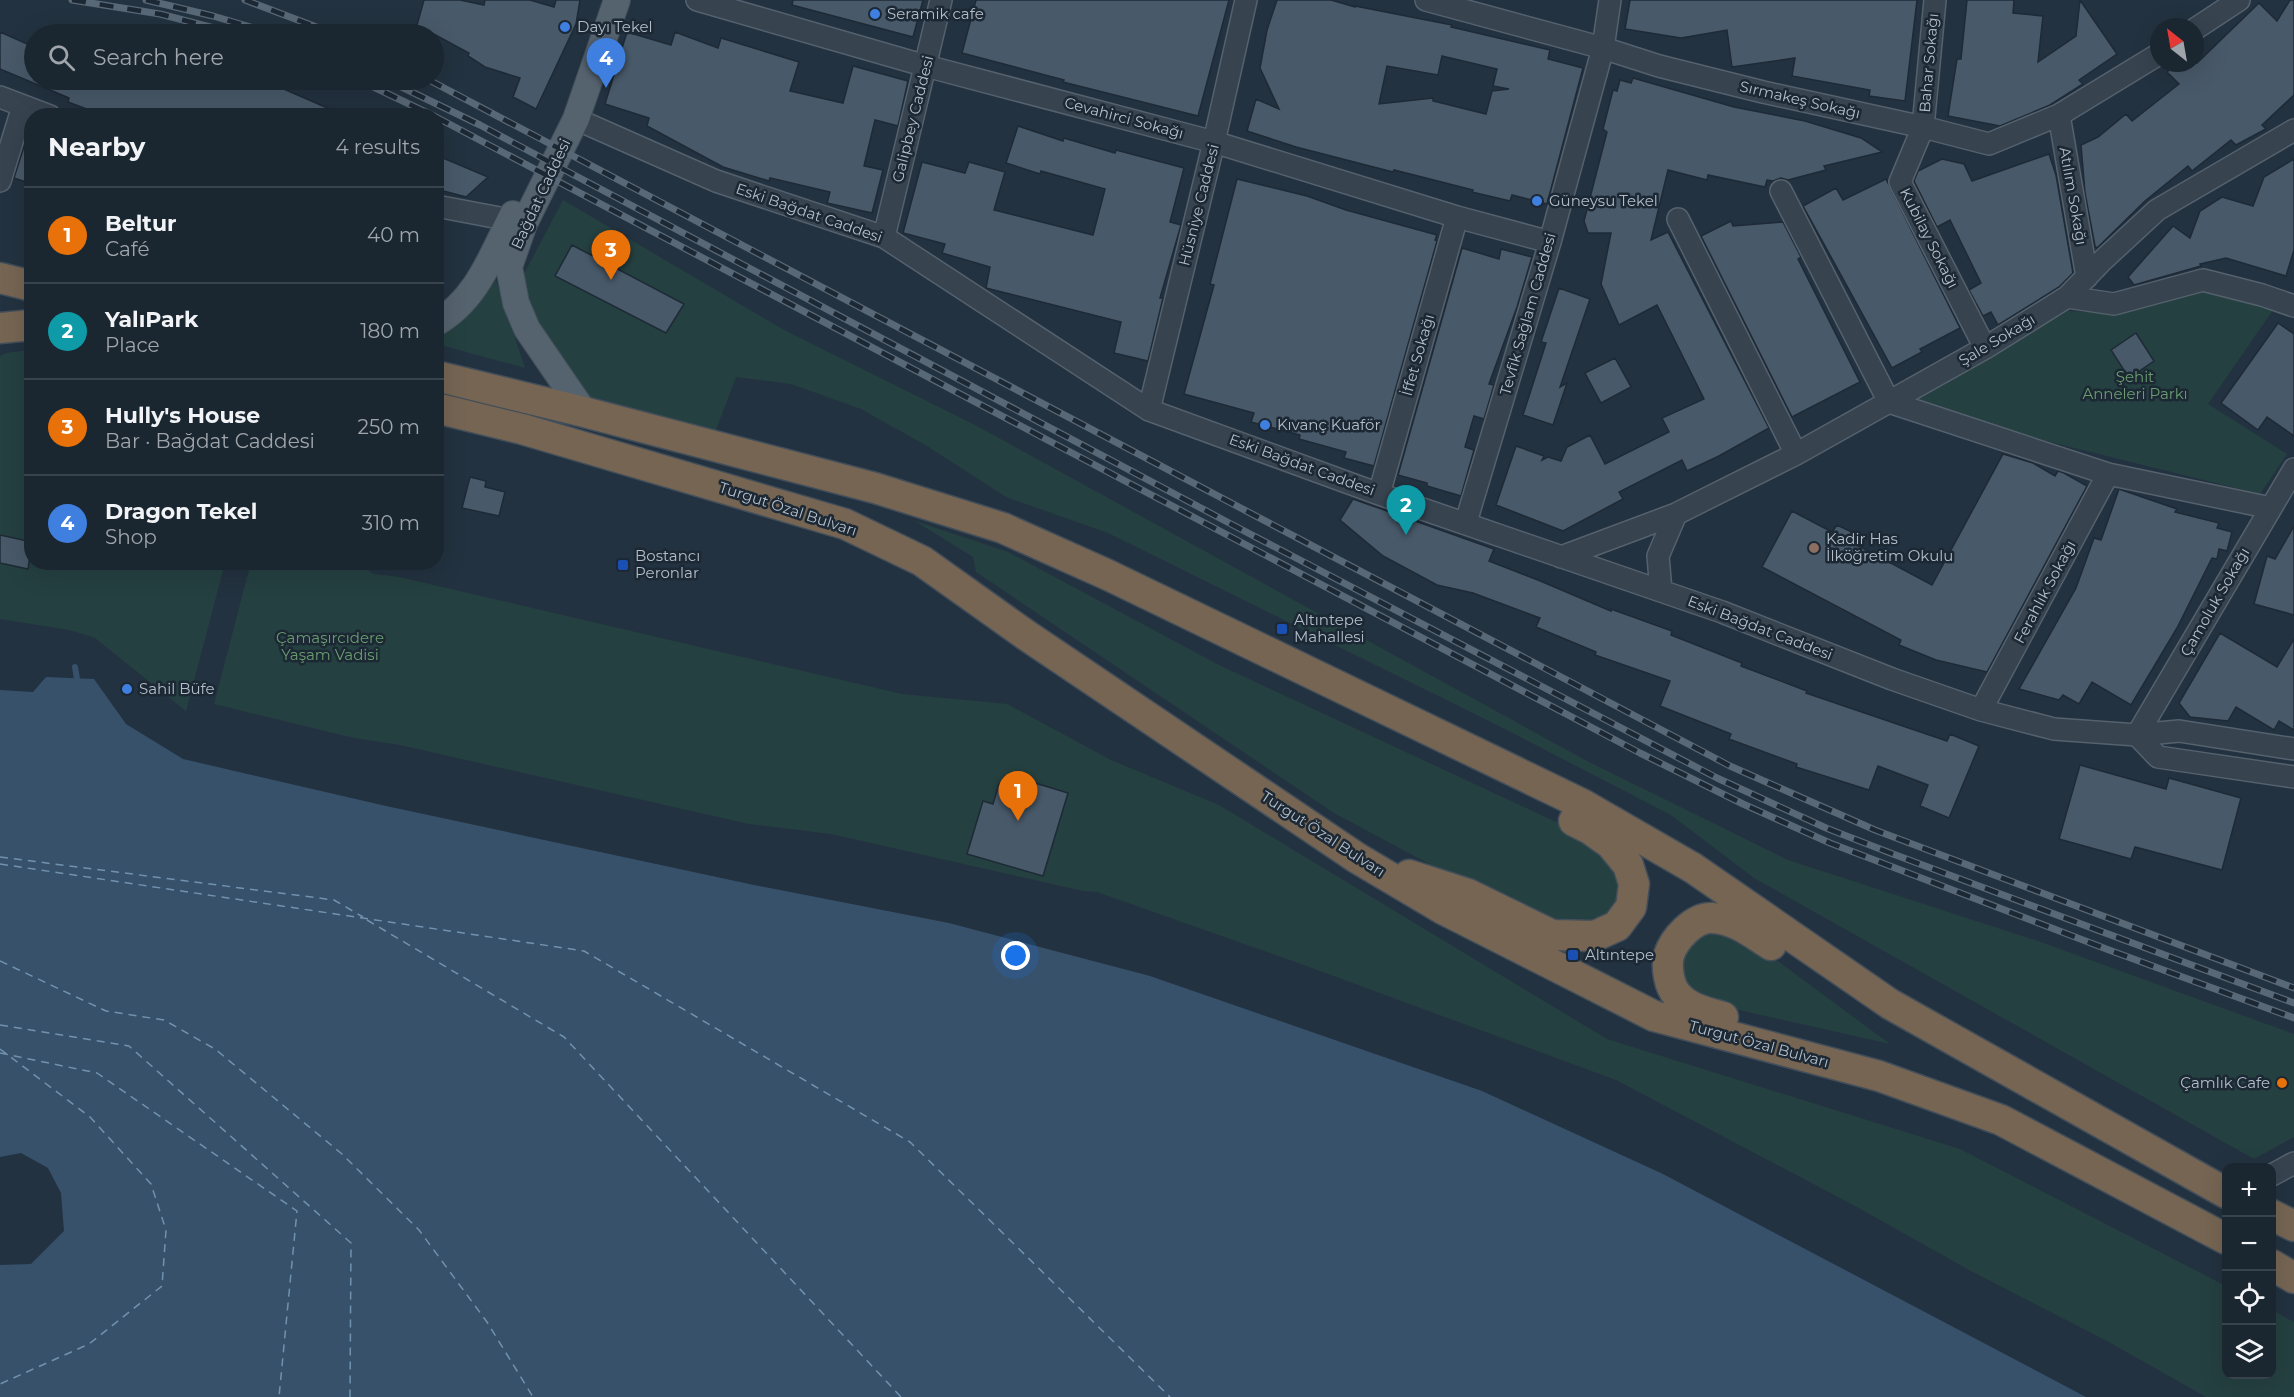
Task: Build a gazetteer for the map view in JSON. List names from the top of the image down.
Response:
{
  "streets": {
    "highway": ["Turgut Özal Bulvarı"],
    "main road": ["Bağdat Caddesi"],
    "street": [
      "Bahar Sokağı",
      "Sırmakeş Sokağı",
      "Cevahirci Sokağı",
      "Galipbey Caddesi",
      "Atılım Sokağı",
      "Hüsniye Caddesi",
      "Eski Bağdat Caddesi",
      "Kubilay Sokağı",
      "Tevfik Sağlam Caddesi",
      "Şale Sokağı",
      "İffet Sokağı",
      "Ferahlık Sokağı",
      "Çamoluk Sokağı"
    ]
  },
  "crossings": [
    ["Bahar Sokağı", "Sırmakeş Sokağı"],
    ["Bahar Sokağı", "Kubilay Sokağı"],
    ["Sırmakeş Sokağı", "Atılım Sokağı"],
    ["Sırmakeş Sokağı", "Kubilay Sokağı"],
    ["Sırmakeş Sokağı", "Tevfik Sağlam Caddesi"],
    ["Cevahirci Sokağı", "Galipbey Caddesi"],
    ["Cevahirci Sokağı", "Hüsniye Caddesi"],
    ["Cevahirci Sokağı", "Tevfik Sağlam Caddesi"],
    ["Cevahirci Sokağı", "İffet Sokağı"],
    ["Galipbey Caddesi", "Eski Bağdat Caddesi"],
    ["Bağdat Caddesi", "Eski Bağdat Caddesi"],
    ["Atılım Sokağı", "Şale Sokağı"],
    ["Hüsniye Caddesi", "Eski Bağdat Caddesi"],
    ["Eski Bağdat Caddesi", "Tevfik Sağlam Caddesi"],
    ["Eski Bağdat Caddesi", "Şale Sokağı"],
    ["Eski Bağdat Caddesi", "İffet Sokağı"],
    ["Eski Bağdat Caddesi", "Ferahlık Sokağı"],
    ["Eski Bağdat Caddesi", "Çamoluk Sokağı"],
    ["Kubilay Sokağı", "Şale Sokağı"]
  ],
  "parks": ["Şehit Anneleri Parkı", "Çamaşırcıdere Yaşam Vadisi"],
  "places": {
    "other": [
      "Seramik cafe",
      "Dayı Tekel",
      "Güneysu Tekel",
      "Kıvanç Kuaför",
      "Kadir Has İlköğretim Okulu",
      "Sahil Büfe",
      "Çamlık Cafe"
    ],
    "transit": ["Bostancı Peronlar", "Altıntepe Mahallesi", "Altıntepe"]
  },
  "north": "top left",
  "page": {
    "search": "Search here",
    "pins": [
      "4",
      "3",
      "2",
      "1"
    ],
    "heading": ["Nearby", "4 results"],
    "list": [
      {
        "mark": "1",
        "name": "Beltur",
        "note": "Café",
        "value": "40 m"
      },
      {
        "mark": "2",
        "name": "YalıPark",
        "note": "Place",
        "value": "180 m"
      },
      {
        "mark": "3",
        "name": "Hully's House",
        "note": "Bar · Bağdat Caddesi",
        "value": "250 m"
      },
      {
        "mark": "4",
        "name": "Dragon Tekel",
        "note": "Shop",
        "value": "310 m"
      }
    ],
    "map_buttons": ["+", "−"]
  }
}
